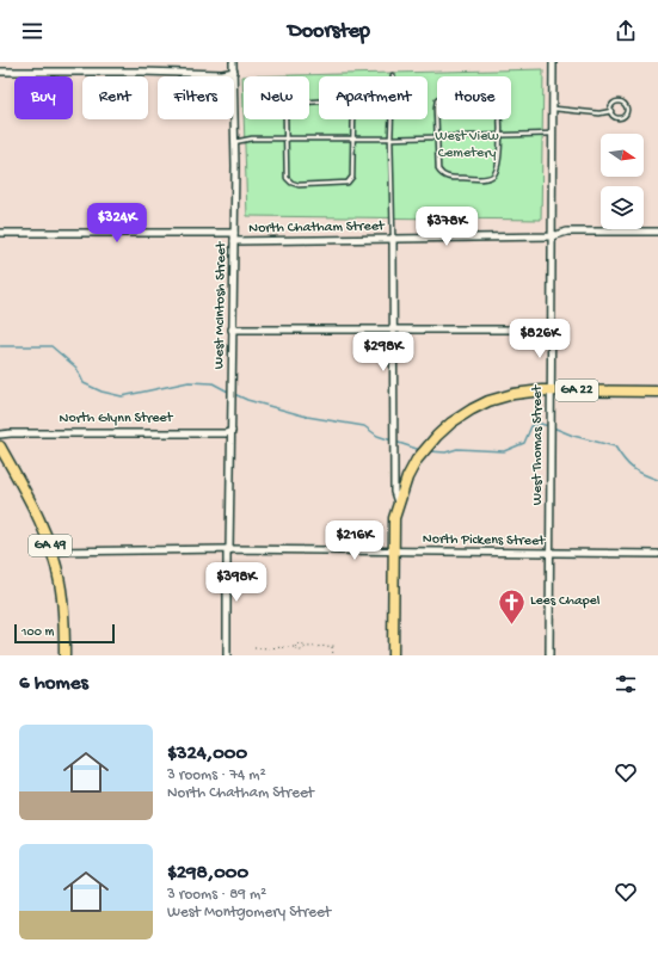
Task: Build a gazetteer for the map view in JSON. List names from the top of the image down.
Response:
{
  "streets": {
    "main road": ["GA 22", "GA 49"],
    "street": [
      "North Chatham Street",
      "West McIntosh Street",
      "North Glynn Street",
      "West Thomas Street",
      "North Pickens Street"
    ]
  },
  "crossings": [
    ["North Chatham Street", "West McIntosh Street"],
    ["North Chatham Street", "West Thomas Street"],
    ["West McIntosh Street", "North Glynn Street"],
    ["West McIntosh Street", "North Pickens Street"],
    ["GA 22", "West Thomas Street"],
    ["GA 22", "North Pickens Street"],
    ["West Thomas Street", "North Pickens Street"],
    ["North Pickens Street", "GA 49"]
  ],
  "parks": ["West View Cemetery"],
  "places": {
    "church": ["Lees Chapel"]
  },
  "scale_bar": "100 m",
  "north": "right",
  "page": {
    "header": "Doorstep",
    "chip": [
      "Buy",
      "Rent",
      "Filters",
      "New",
      "Apartment",
      "House"
    ],
    "price": [
      "$324K",
      "$378K",
      "$826K",
      "$298K",
      "$216K",
      "$398K"
    ],
    "scale": "100 m",
    "heading": "6 homes",
    "list": [
      {
        "name": "$324,000",
        "note": "3 rooms · 74 m² · North Chatham Street"
      },
      {
        "name": "$298,000",
        "note": "3 rooms · 89 m² · West Montgomery Street"
      }
    ]
  }
}
